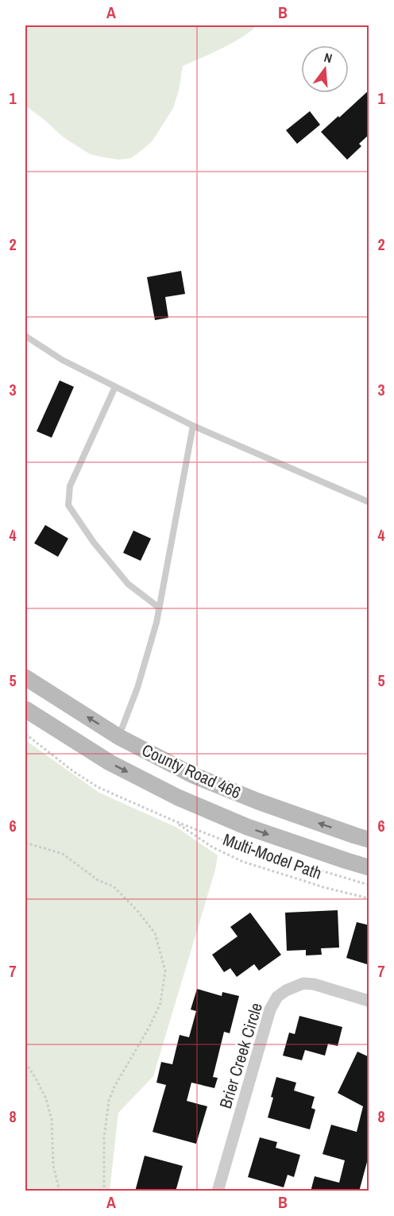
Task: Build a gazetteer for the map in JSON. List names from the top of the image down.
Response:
{
  "streets": {
    "main road": ["County Road 466"],
    "street": ["Brier Creek Circle"],
    "path": ["Multi-Model Path"]
  },
  "north": "top",
  "grid": {
    "columns": ["A", "B"],
    "rows": [
      "1",
      "2",
      "3",
      "4",
      "5",
      "6",
      "7",
      "8"
    ]
  }
}
